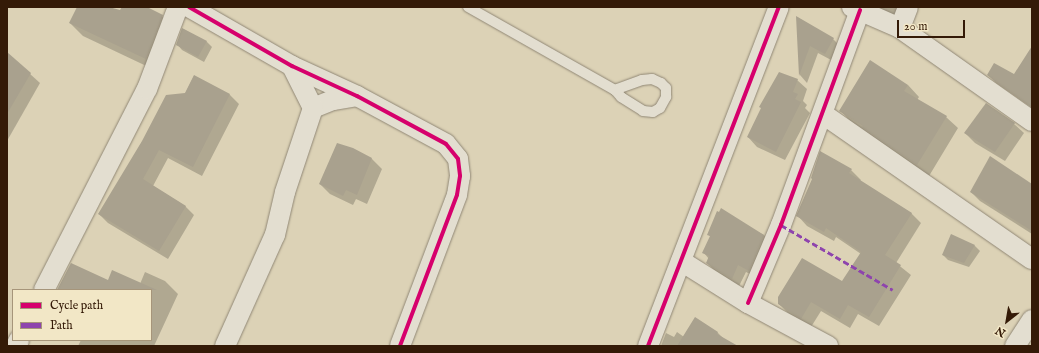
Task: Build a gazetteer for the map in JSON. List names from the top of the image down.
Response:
{
  "legend": ["Cycle path", "Path"],
  "scale_bar": "20 m",
  "north": "bottom left"
}
